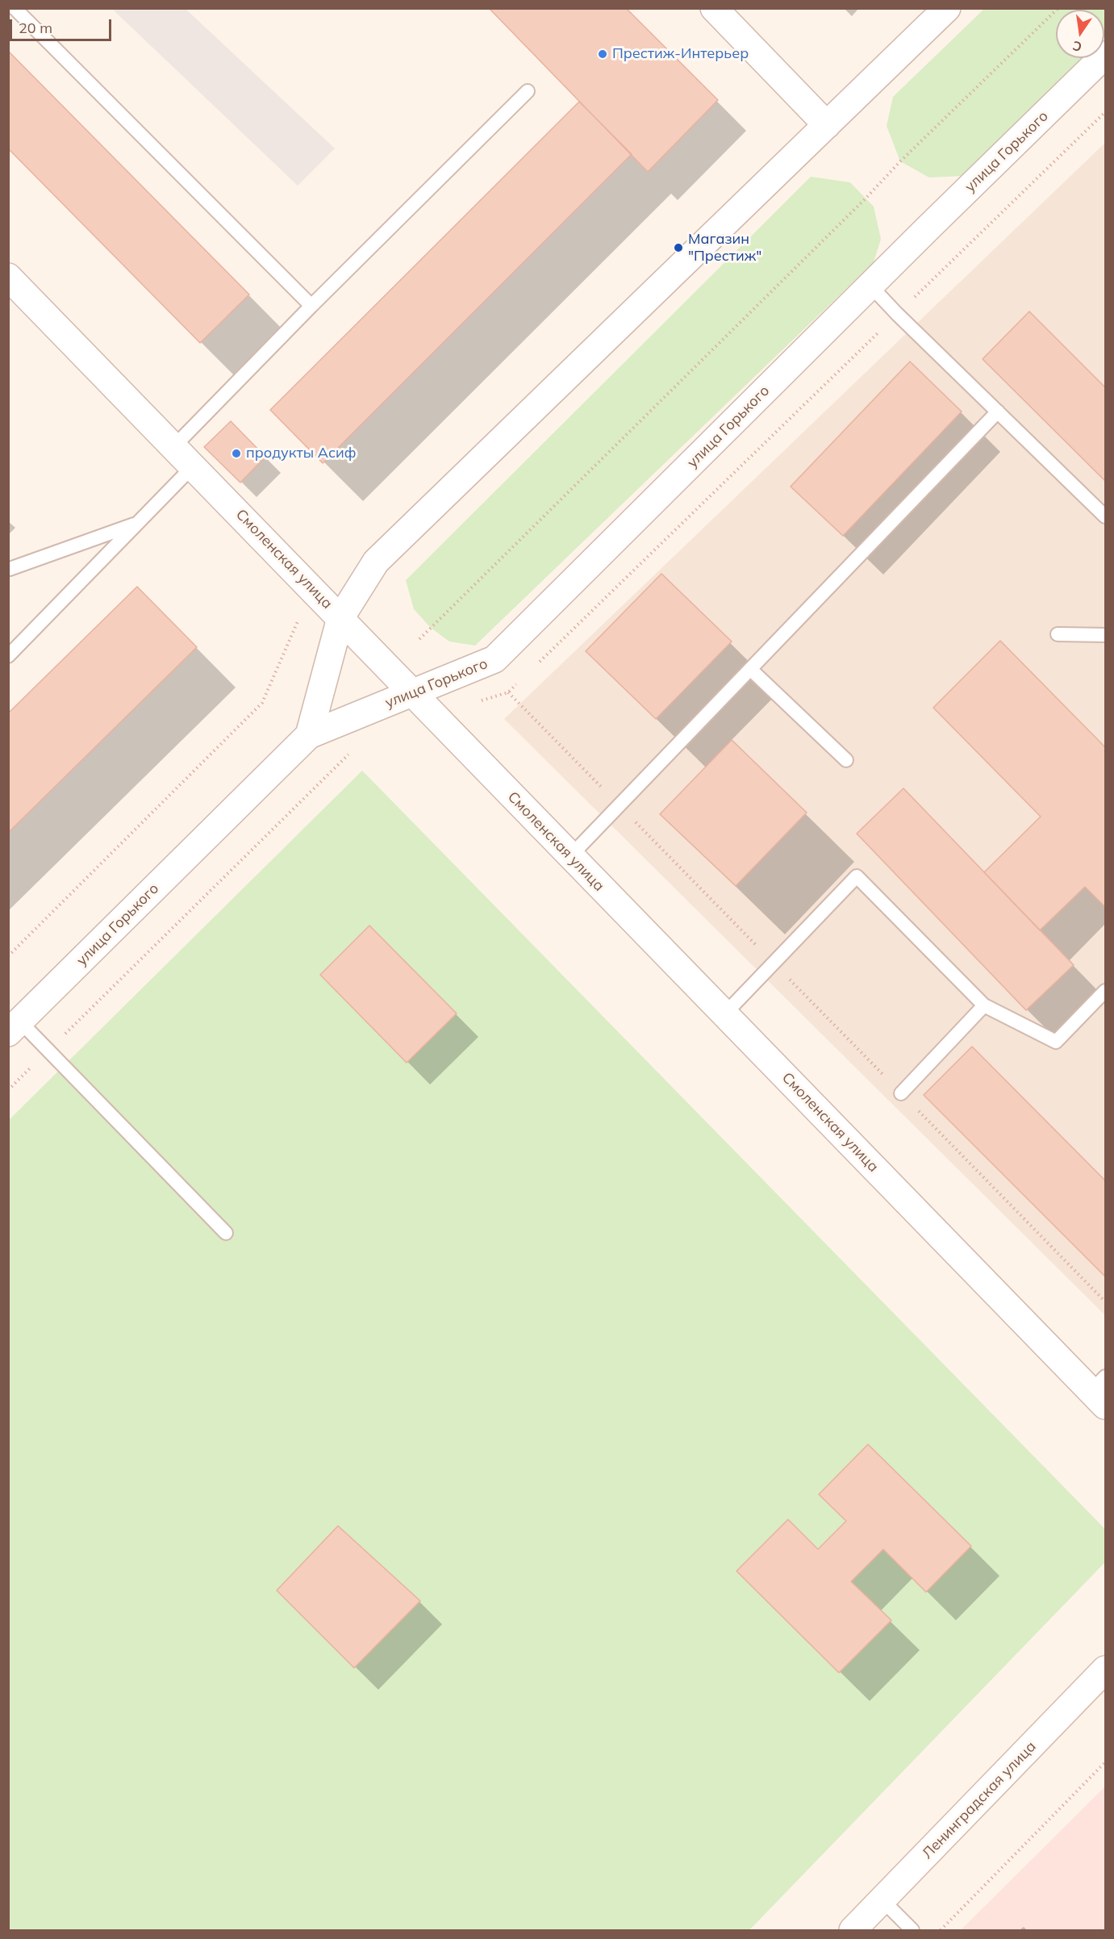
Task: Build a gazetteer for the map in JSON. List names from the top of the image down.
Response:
{
  "streets": {
    "street": ["улица Горького", "Смоленская улица", "Ленинградская улица"]
  },
  "crossings": [
    ["улица Горького", "Смоленская улица"]
  ],
  "places": ["Престиж-Интерьер", "Магазин \"Престиж\"", "продукты Асиф"],
  "scale_bar": "20 m",
  "north": "bottom"
}
